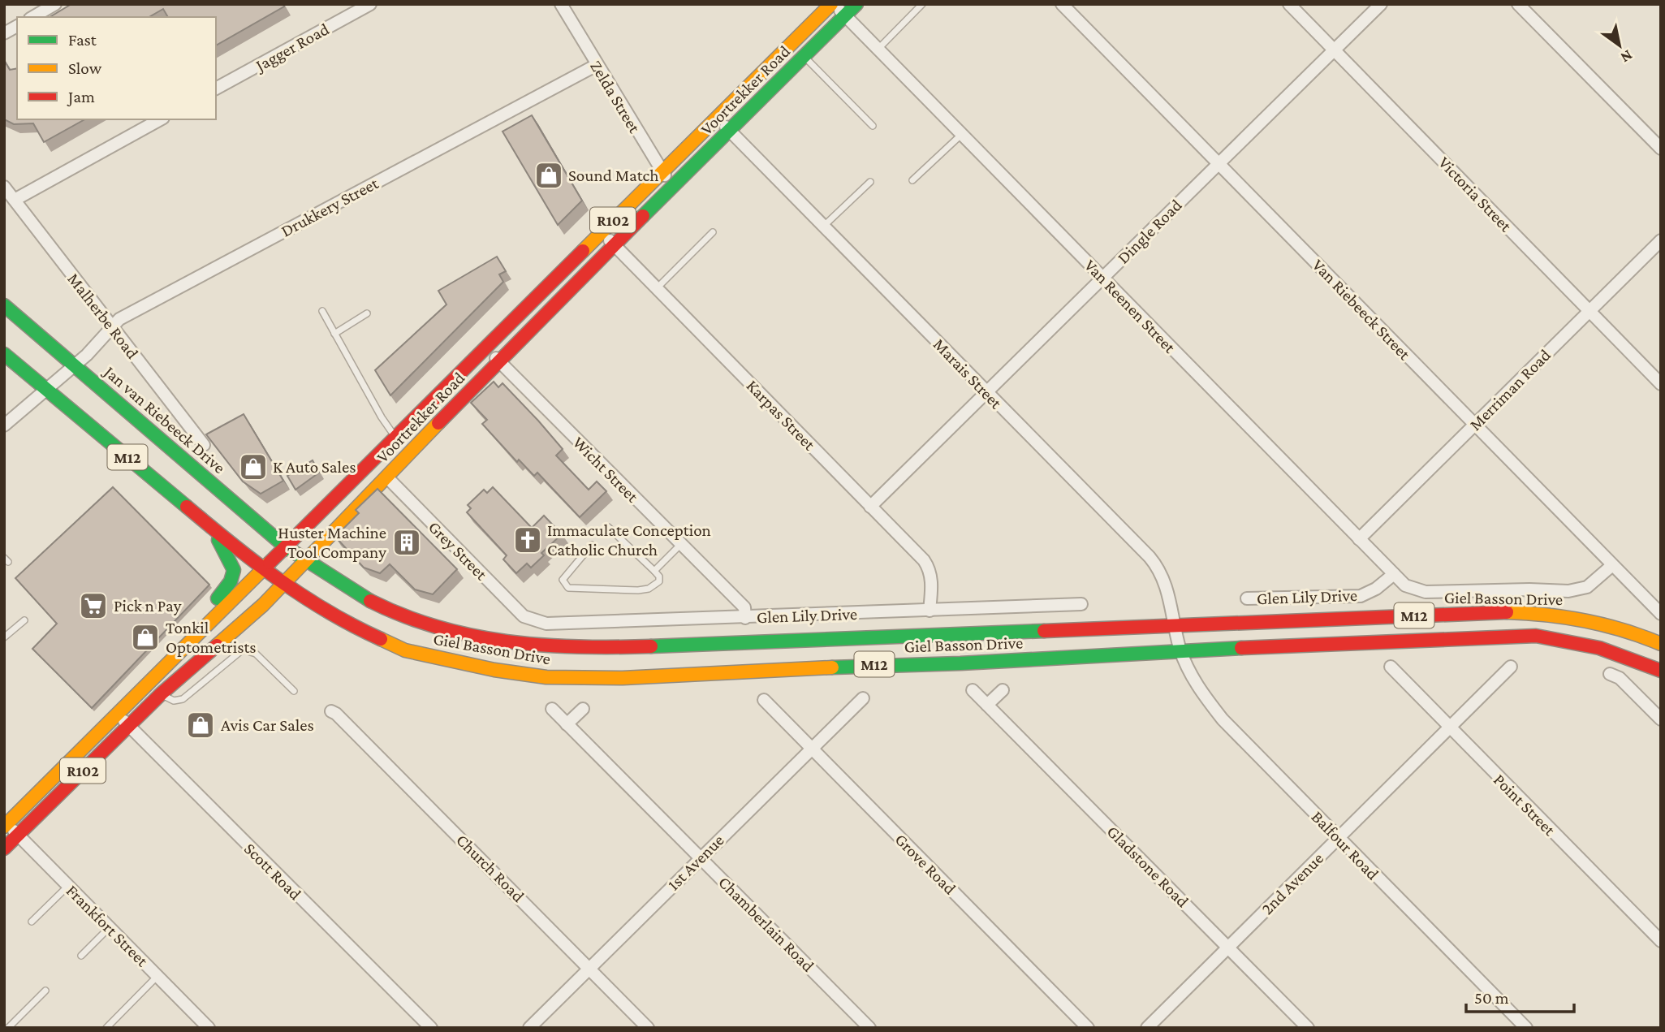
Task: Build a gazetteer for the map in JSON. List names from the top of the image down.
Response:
{
  "streets": {
    "main road": [
      "Voortrekker Road",
      "R102",
      "Jan van Riebeeck Drive",
      "M12",
      "Giel Basson Drive"
    ],
    "street": [
      "Jagger Road",
      "Zelda Street",
      "Victoria Street",
      "Drukkery Street",
      "Dingle Road",
      "Van Reenen Street",
      "Van Riebeeck Street",
      "Malherbe Road",
      "Marais Street",
      "Merriman Road",
      "Karpas Street",
      "Wicht Street",
      "Grey Street",
      "Glen Lily Drive",
      "Point Street",
      "Balfour Road",
      "1st Avenue",
      "Grove Road",
      "Gladstone Road",
      "Church Road",
      "Scott Road",
      "2nd Avenue",
      "Chamberlain Road",
      "Frankfort Street"
    ]
  },
  "crossings": [
    ["Voortrekker Road", "Zelda Street"],
    ["Voortrekker Road", "Van Reenen Street"],
    ["Voortrekker Road", "Marais Street"],
    ["Voortrekker Road", "Karpas Street"],
    ["Voortrekker Road", "Jan van Riebeeck Drive"],
    ["Voortrekker Road", "M12"],
    ["Voortrekker Road", "Wicht Street"],
    ["Voortrekker Road", "Grey Street"],
    ["Voortrekker Road", "Giel Basson Drive"],
    ["Voortrekker Road", "Scott Road"],
    ["Voortrekker Road", "Frankfort Street"],
    ["Zelda Street", "Drukkery Street"],
    ["Victoria Street", "Dingle Road"],
    ["Victoria Street", "Merriman Road"],
    ["Drukkery Street", "Malherbe Road"],
    ["Drukkery Street", "Jan van Riebeeck Drive"],
    ["Drukkery Street", "M12"],
    ["Dingle Road", "Van Reenen Street"],
    ["Dingle Road", "Van Riebeeck Street"],
    ["Dingle Road", "Marais Street"],
    ["Dingle Road", "Karpas Street"],
    ["Van Reenen Street", "Van Riebeeck Street"],
    ["Van Reenen Street", "Merriman Road"],
    ["Van Reenen Street", "Glen Lily Drive"],
    ["Van Riebeeck Street", "Merriman Road"],
    ["Marais Street", "Giel Basson Drive"],
    ["Marais Street", "Balfour Road"],
    ["Karpas Street", "Glen Lily Drive"],
    ["Jan van Riebeeck Drive", "Giel Basson Drive"],
    ["M12", "Giel Basson Drive"],
    ["Wicht Street", "Glen Lily Drive"],
    ["Grey Street", "Glen Lily Drive"],
    ["Giel Basson Drive", "Balfour Road"],
    ["Point Street", "2nd Avenue"],
    ["Balfour Road", "2nd Avenue"],
    ["1st Avenue", "Grove Road"],
    ["1st Avenue", "Church Road"],
    ["1st Avenue", "Chamberlain Road"],
    ["Gladstone Road", "2nd Avenue"]
  ],
  "places": {
    "shop": [
      "Sound Match",
      "K Auto Sales",
      "Tonkil Optometrists",
      "Avis Car Sales"
    ],
    "church": ["Immaculate Conception Catholic Church"],
    "building": ["Huster Machine Tool Company"],
    "supermarket": ["Pick n Pay"]
  },
  "legend": ["Fast", "Slow", "Jam"],
  "scale_bar": "50 m",
  "north": "bottom right"
}
